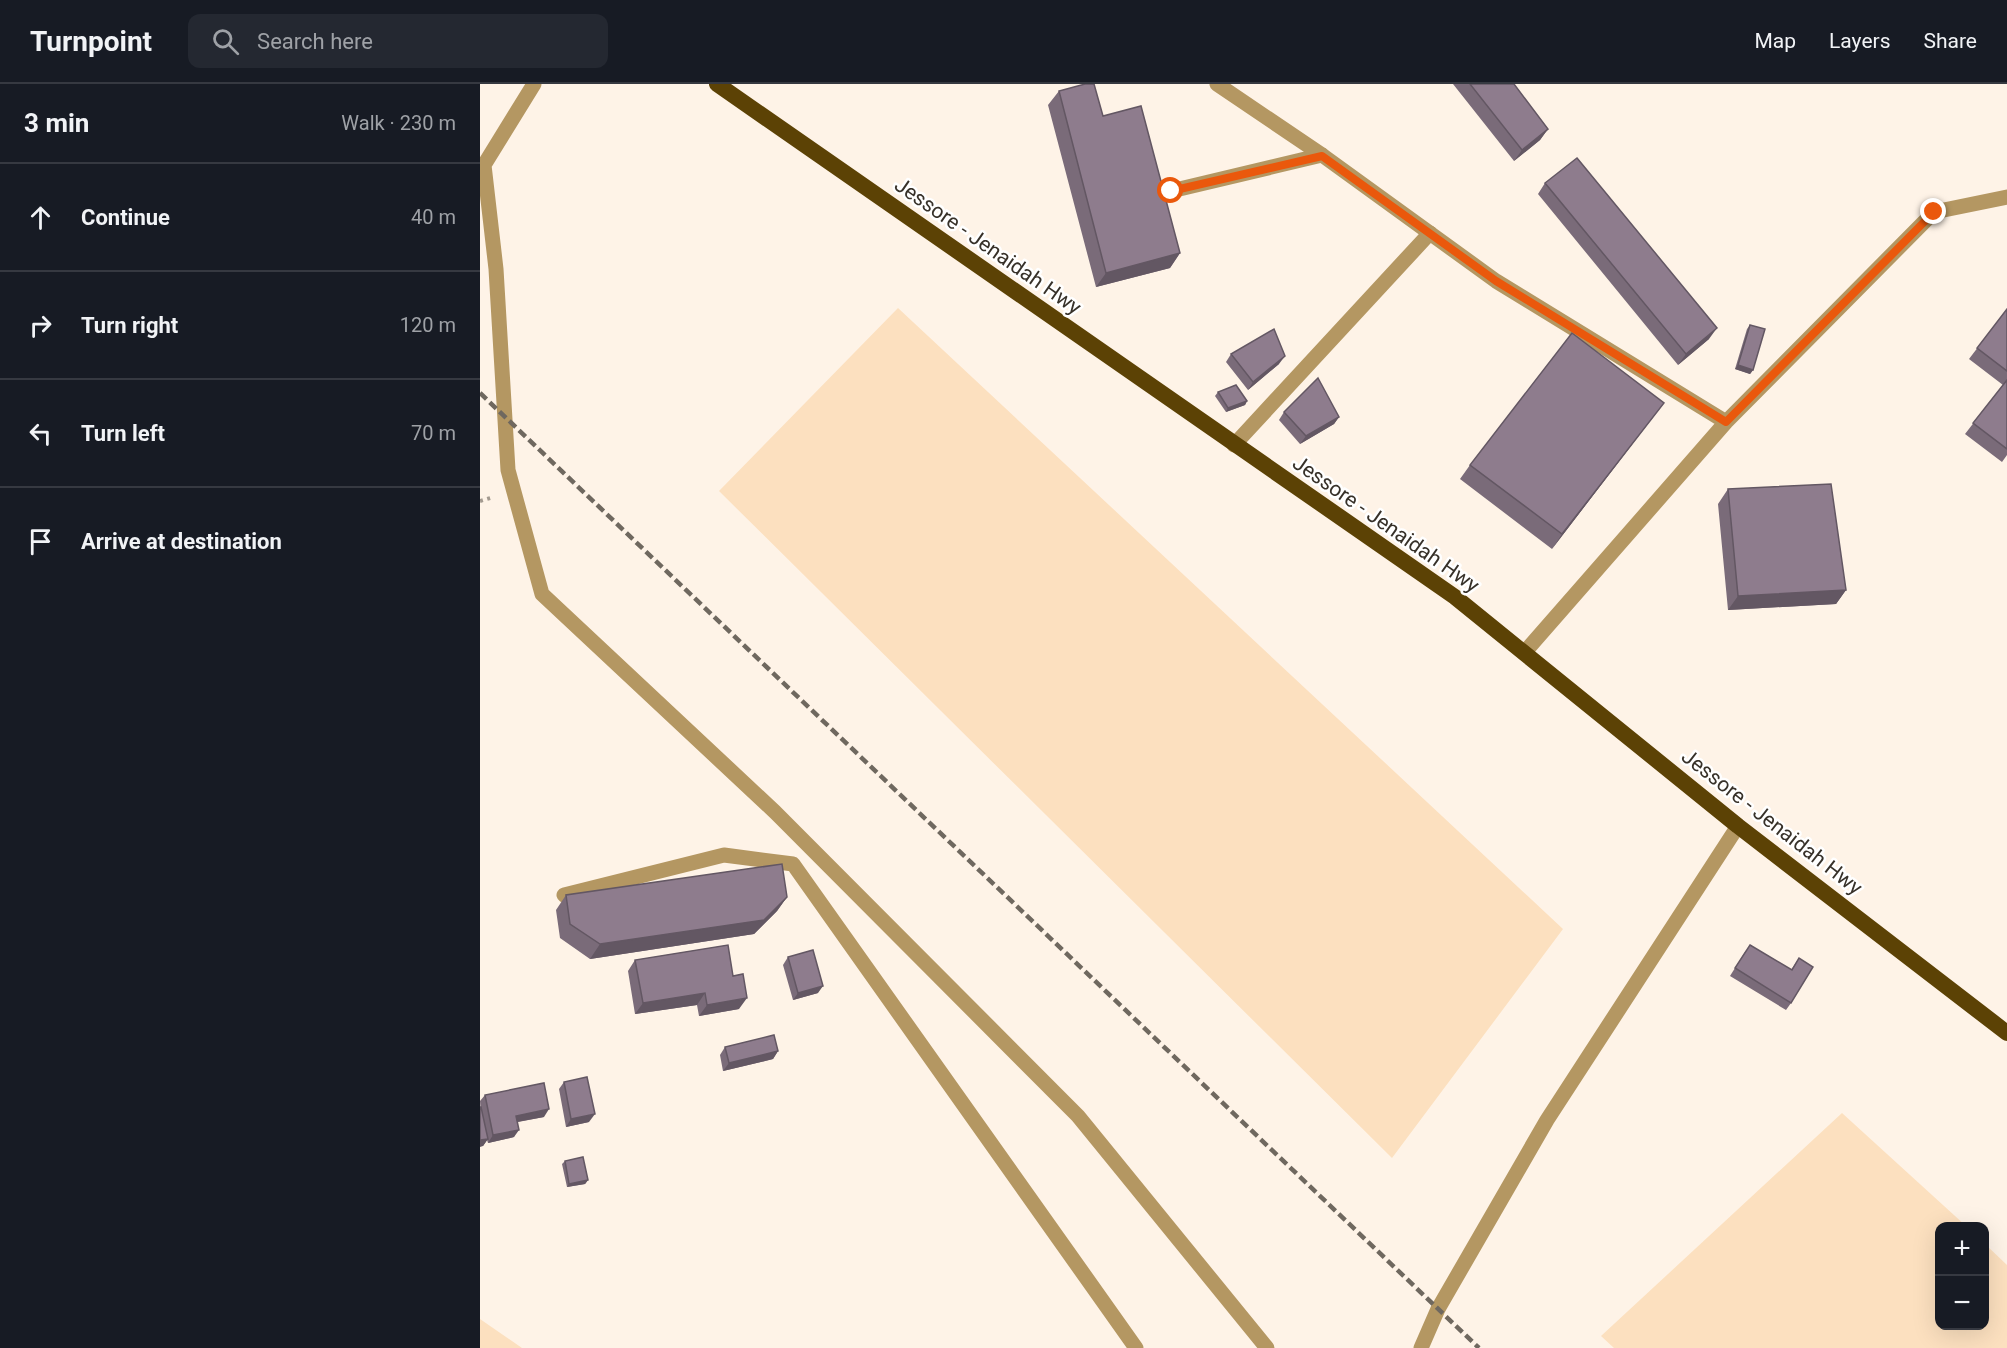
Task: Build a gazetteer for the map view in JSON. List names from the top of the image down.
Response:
{
  "streets": {
    "highway": ["Jessore - Jenaidah Hwy"]
  },
  "page": {
    "header": "Turnpoint",
    "search": "Search here",
    "nav": ["Map", "Layers", "Share"],
    "heading": ["3 min", "Walk · 230 m"],
    "list": [
      ["Continue", "40 m"],
      ["Turn right", "120 m"],
      ["Turn left", "70 m"],
      "Arrive at destination"
    ],
    "map_buttons": ["+", "−"]
  }
}
